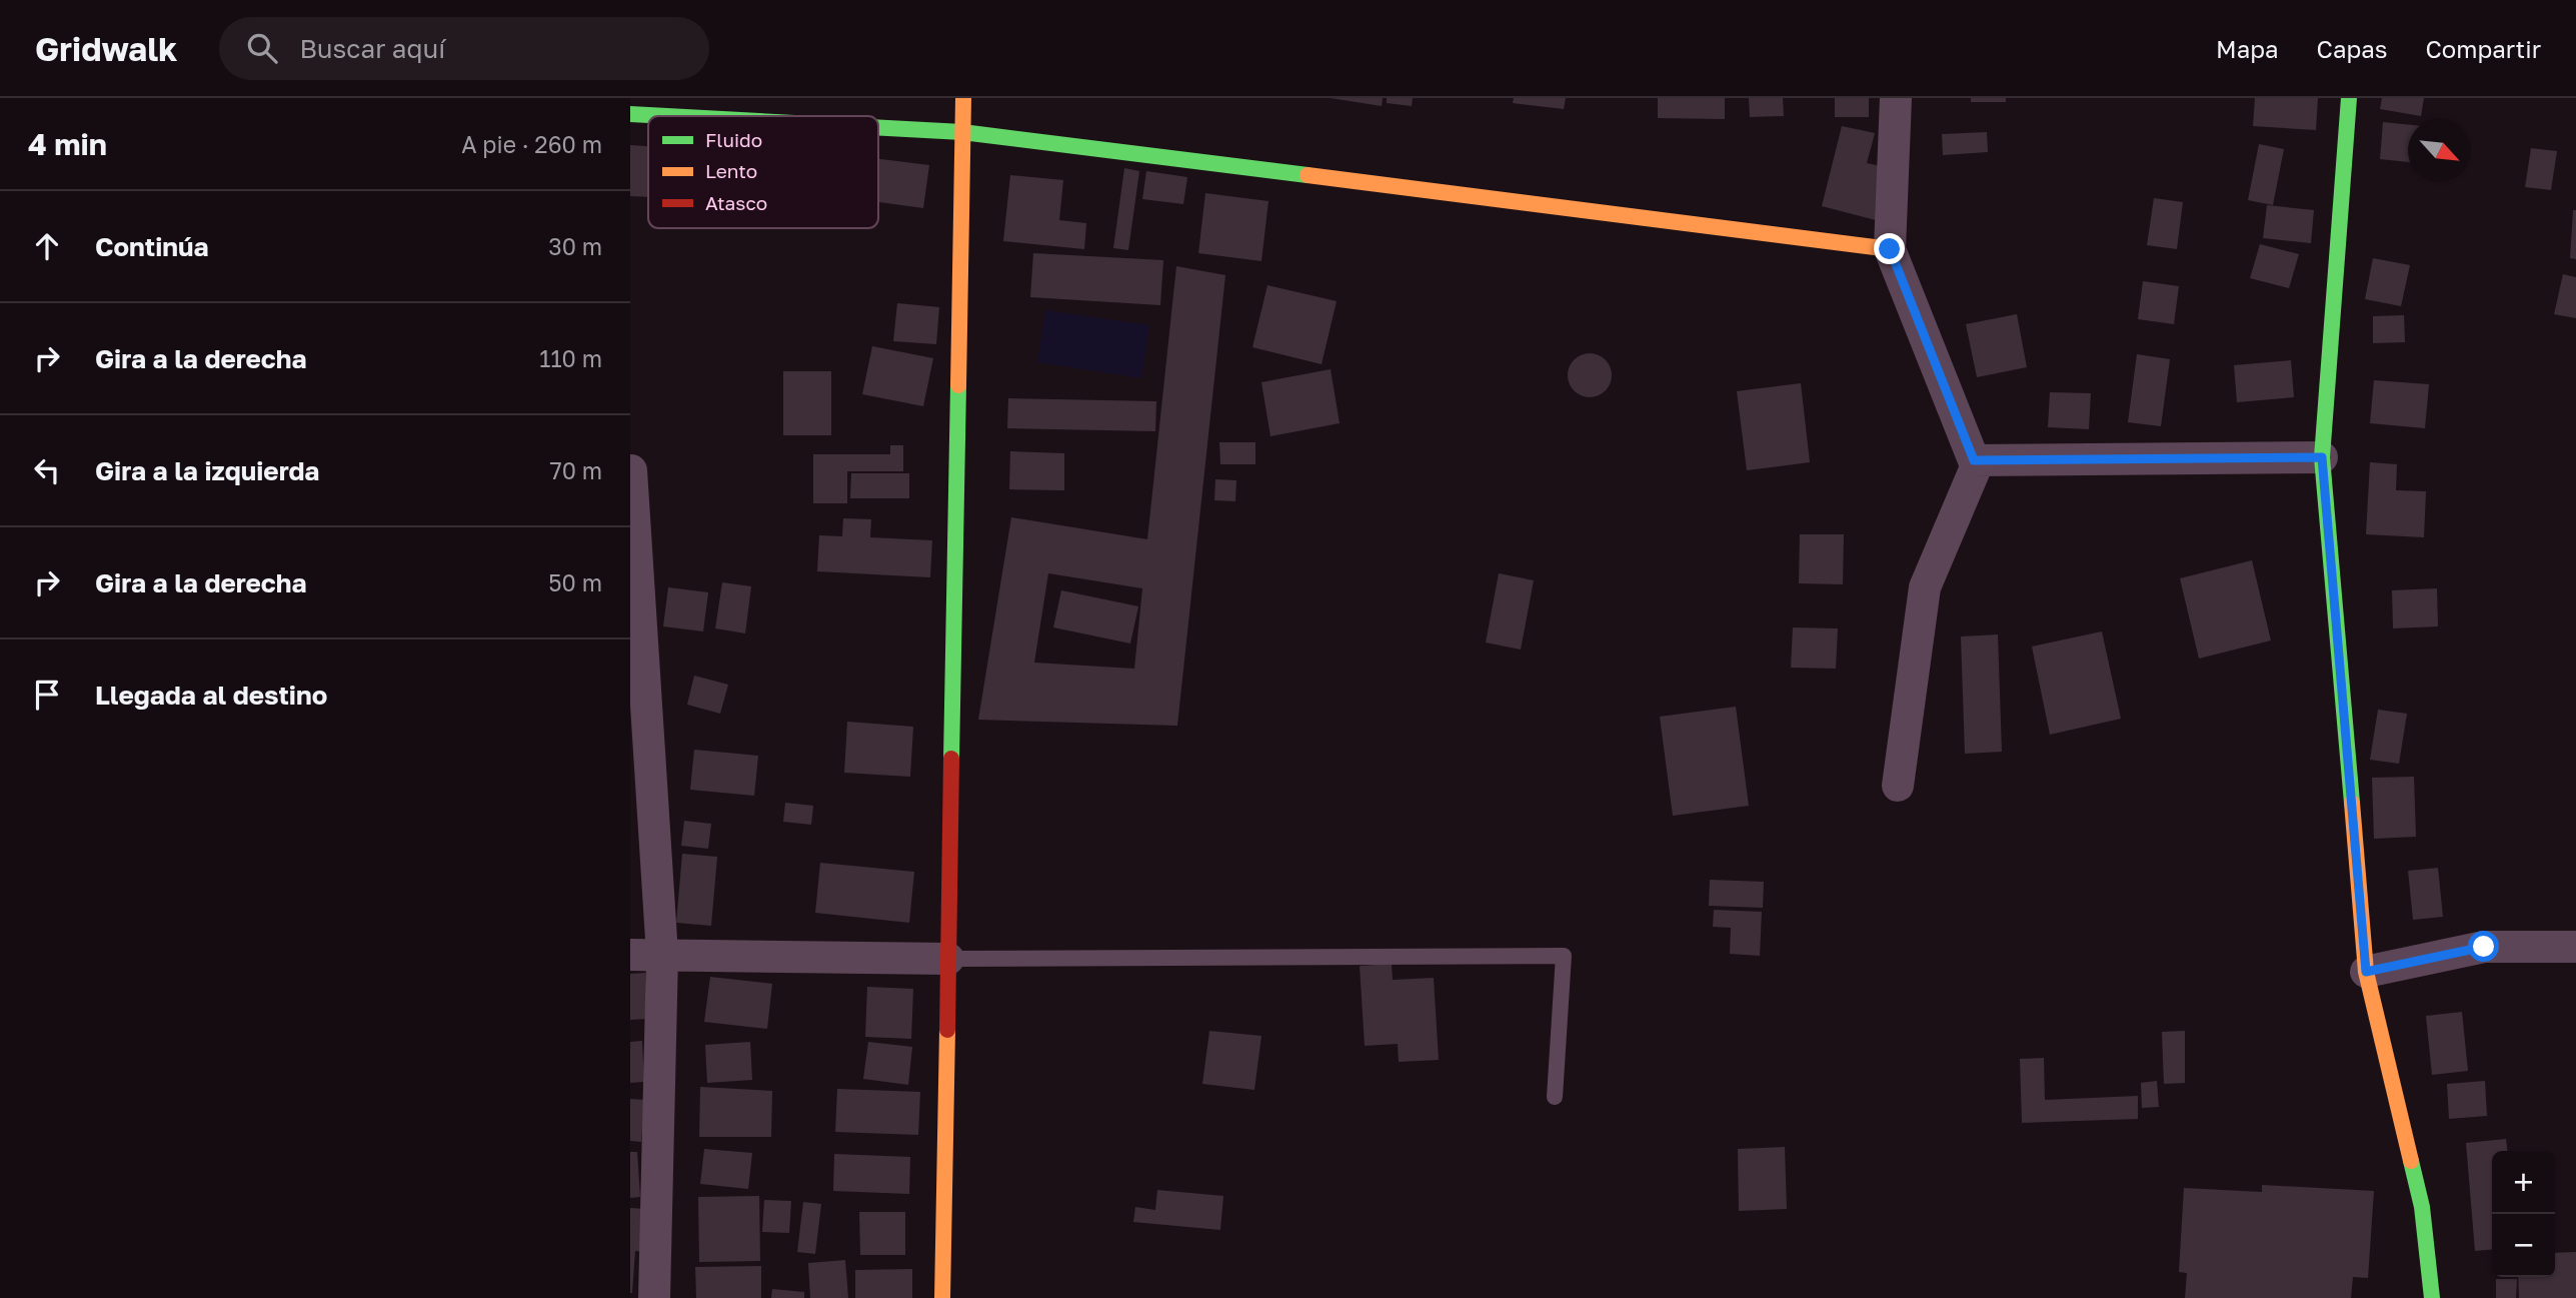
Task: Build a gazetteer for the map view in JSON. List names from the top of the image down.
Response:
{
  "legend": ["Fluido", "Lento", "Atasco"],
  "north": "bottom right",
  "page": {
    "header": "Gridwalk",
    "search": "Buscar aquí",
    "nav": ["Mapa", "Capas", "Compartir"],
    "heading": ["4 min", "A pie · 260 m"],
    "list": [
      ["Continúa", "30 m"],
      ["Gira a la derecha", "110 m"],
      ["Gira a la izquierda", "70 m"],
      ["Gira a la derecha", "50 m"],
      "Llegada al destino"
    ],
    "map_buttons": ["+", "−"]
  }
}
